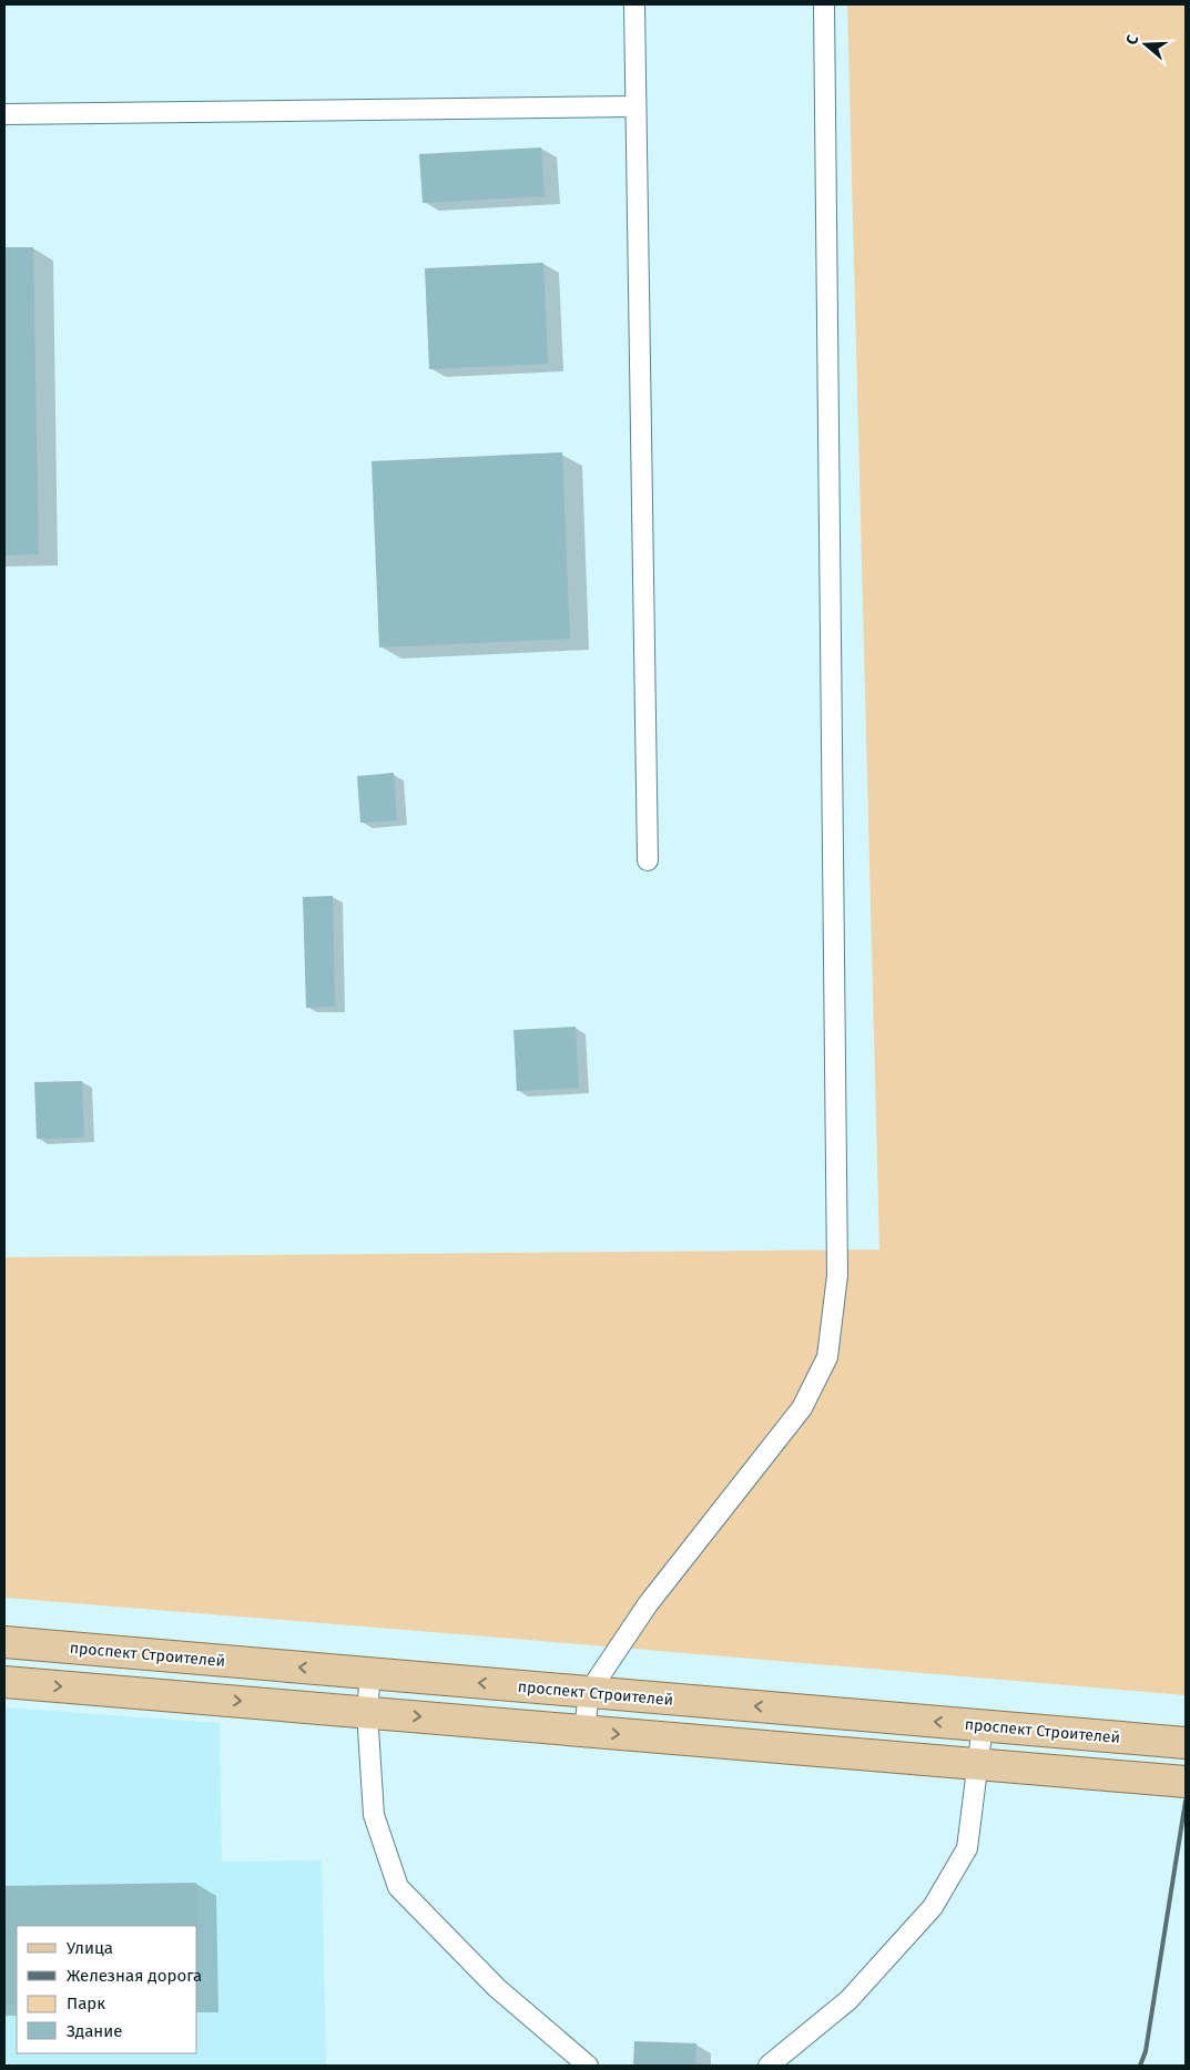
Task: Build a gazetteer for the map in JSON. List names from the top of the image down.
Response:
{
  "streets": {
    "main road": ["проспект Строителей"]
  },
  "legend": [
    "Улица",
    "Железная дорога",
    "Парк",
    "Здание"
  ],
  "north": "left"
}
